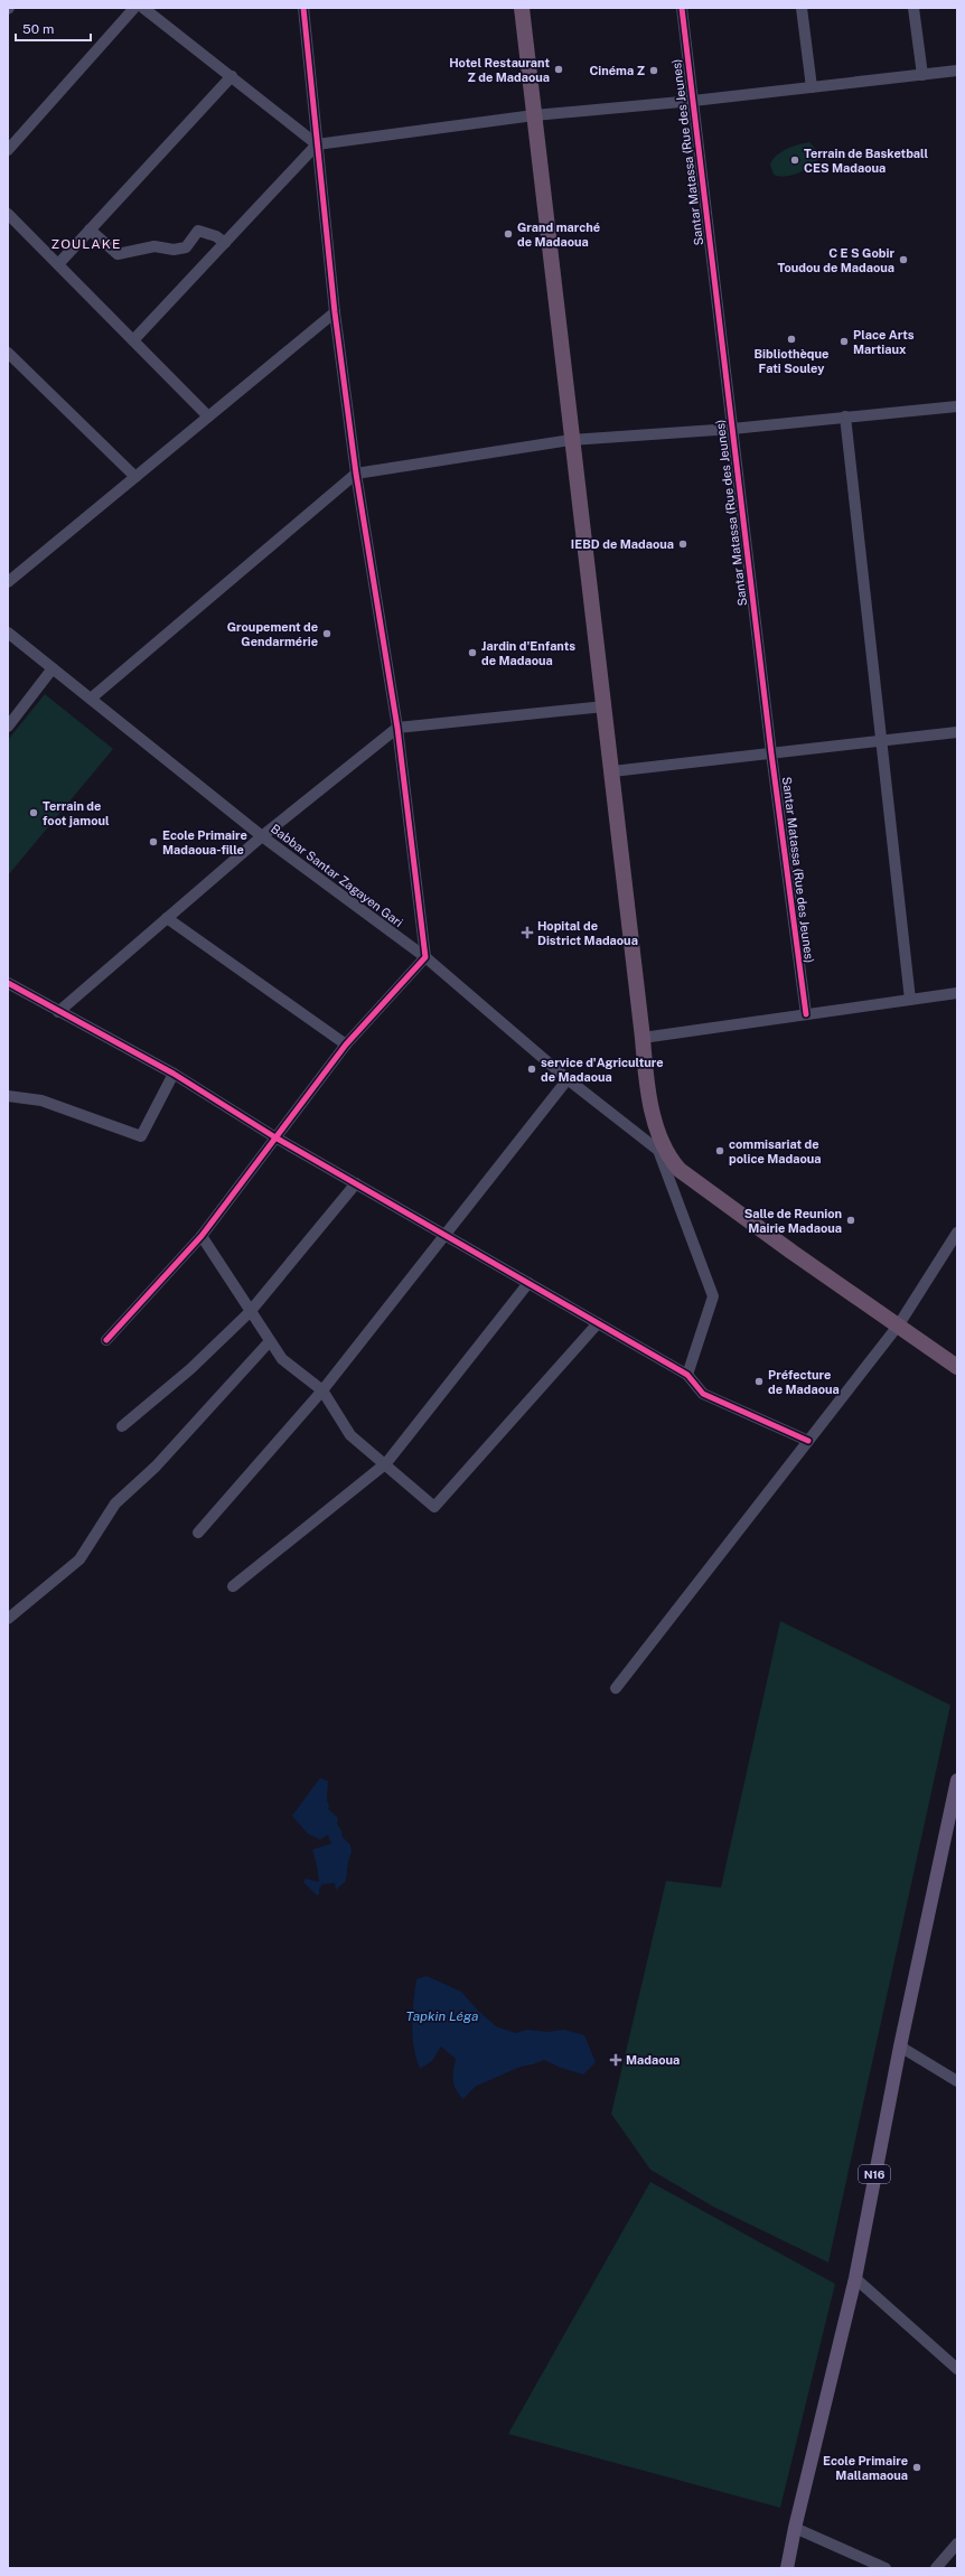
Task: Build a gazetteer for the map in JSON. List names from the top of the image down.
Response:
{
  "streets": {
    "main road": ["N16"],
    "street": ["Santar Matassa (Rue des Jeunes)", "Babbar Santar Zagayen Gari"]
  },
  "districts": ["ZOULAKE"],
  "water": ["Tapkin Léga"],
  "places": {
    "other": [
      "Hotel Restaurant Z de Madaoua",
      "Cinéma Z",
      "Terrain de Basketball CES Madaoua",
      "Grand marché de Madaoua",
      "C E S Gobir Toudou de Madaoua",
      "Bibliothèque Fati Souley",
      "Place Arts Martiaux",
      "IEBD de Madaoua",
      "Groupement de Gendarmérie",
      "Jardin d'Enfants de Madaoua",
      "Terrain de foot jamoul",
      "Ecole Primaire Madaoua-fille",
      "service d'Agriculture de Madaoua",
      "commisariat de police Madaoua",
      "Salle de Reunion Mairie Madaoua",
      "Préfecture de Madaoua",
      "Ecole Primaire Mallamaoua"
    ],
    "health": ["Hopital de District Madaoua", "Madaoua"]
  },
  "scale_bar": "50 m"
}
